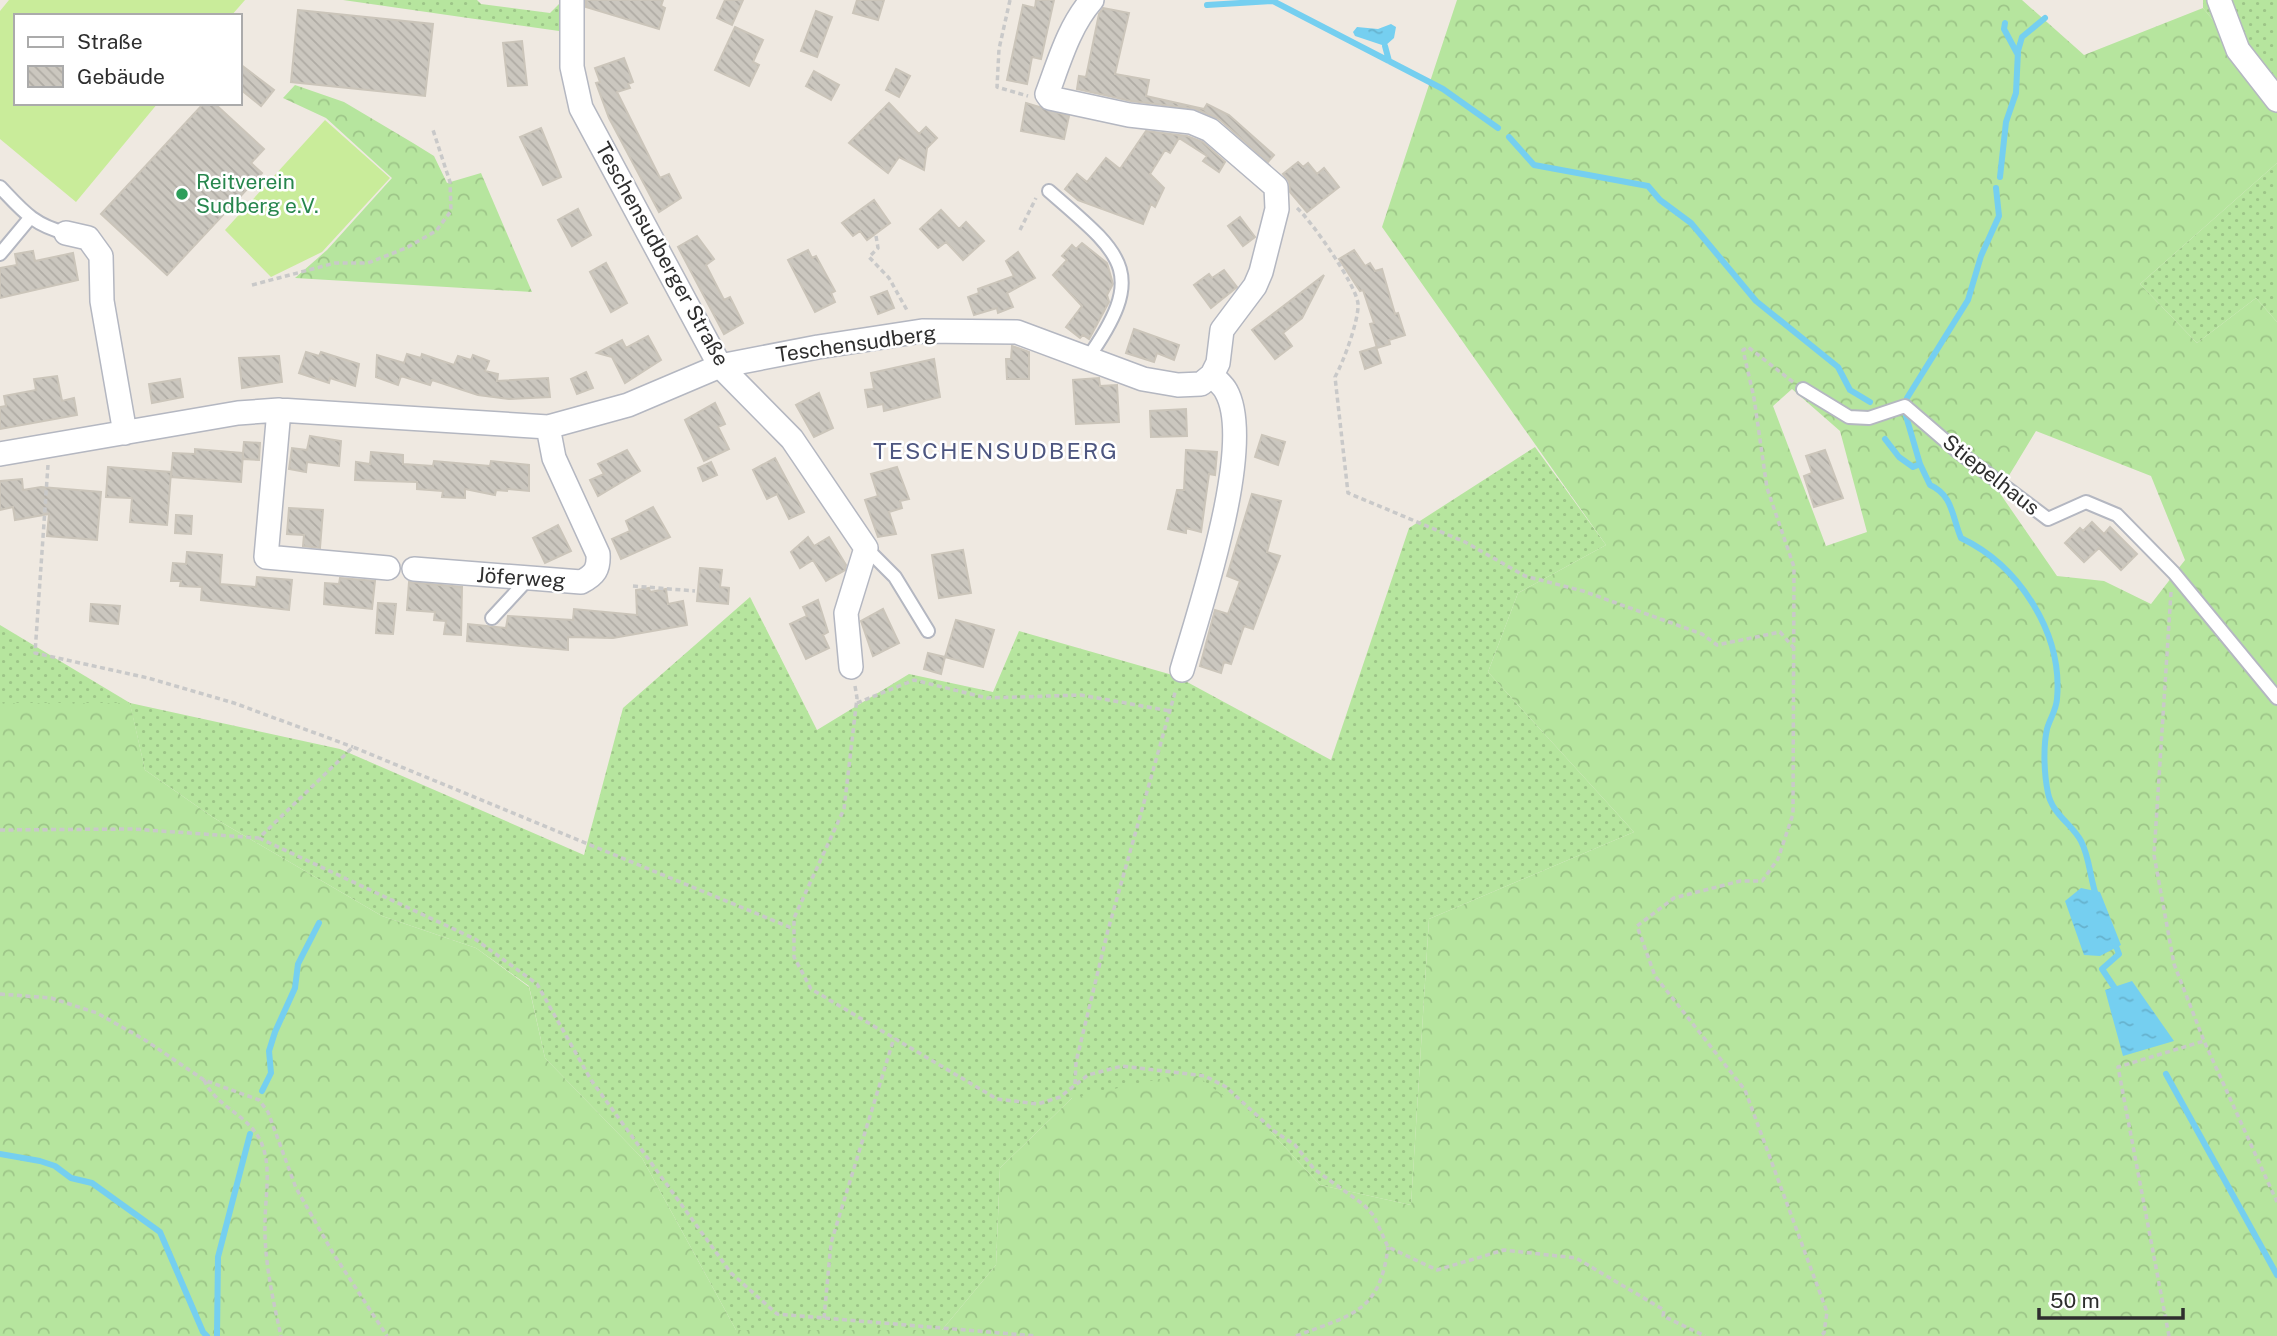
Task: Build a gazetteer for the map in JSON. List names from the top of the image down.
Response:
{
  "streets": {
    "street": ["Teschensudberger Straße", "Teschensudberg", "Jöferweg"],
    "lane": ["Stiepelhaus"]
  },
  "crossings": [
    ["Teschensudberger Straße", "Teschensudberg"]
  ],
  "districts": ["TESCHENSUDBERG"],
  "places": ["Reitverein Sudberg e.V."],
  "legend": ["Straße", "Gebäude"],
  "scale_bar": "50 m"
}
